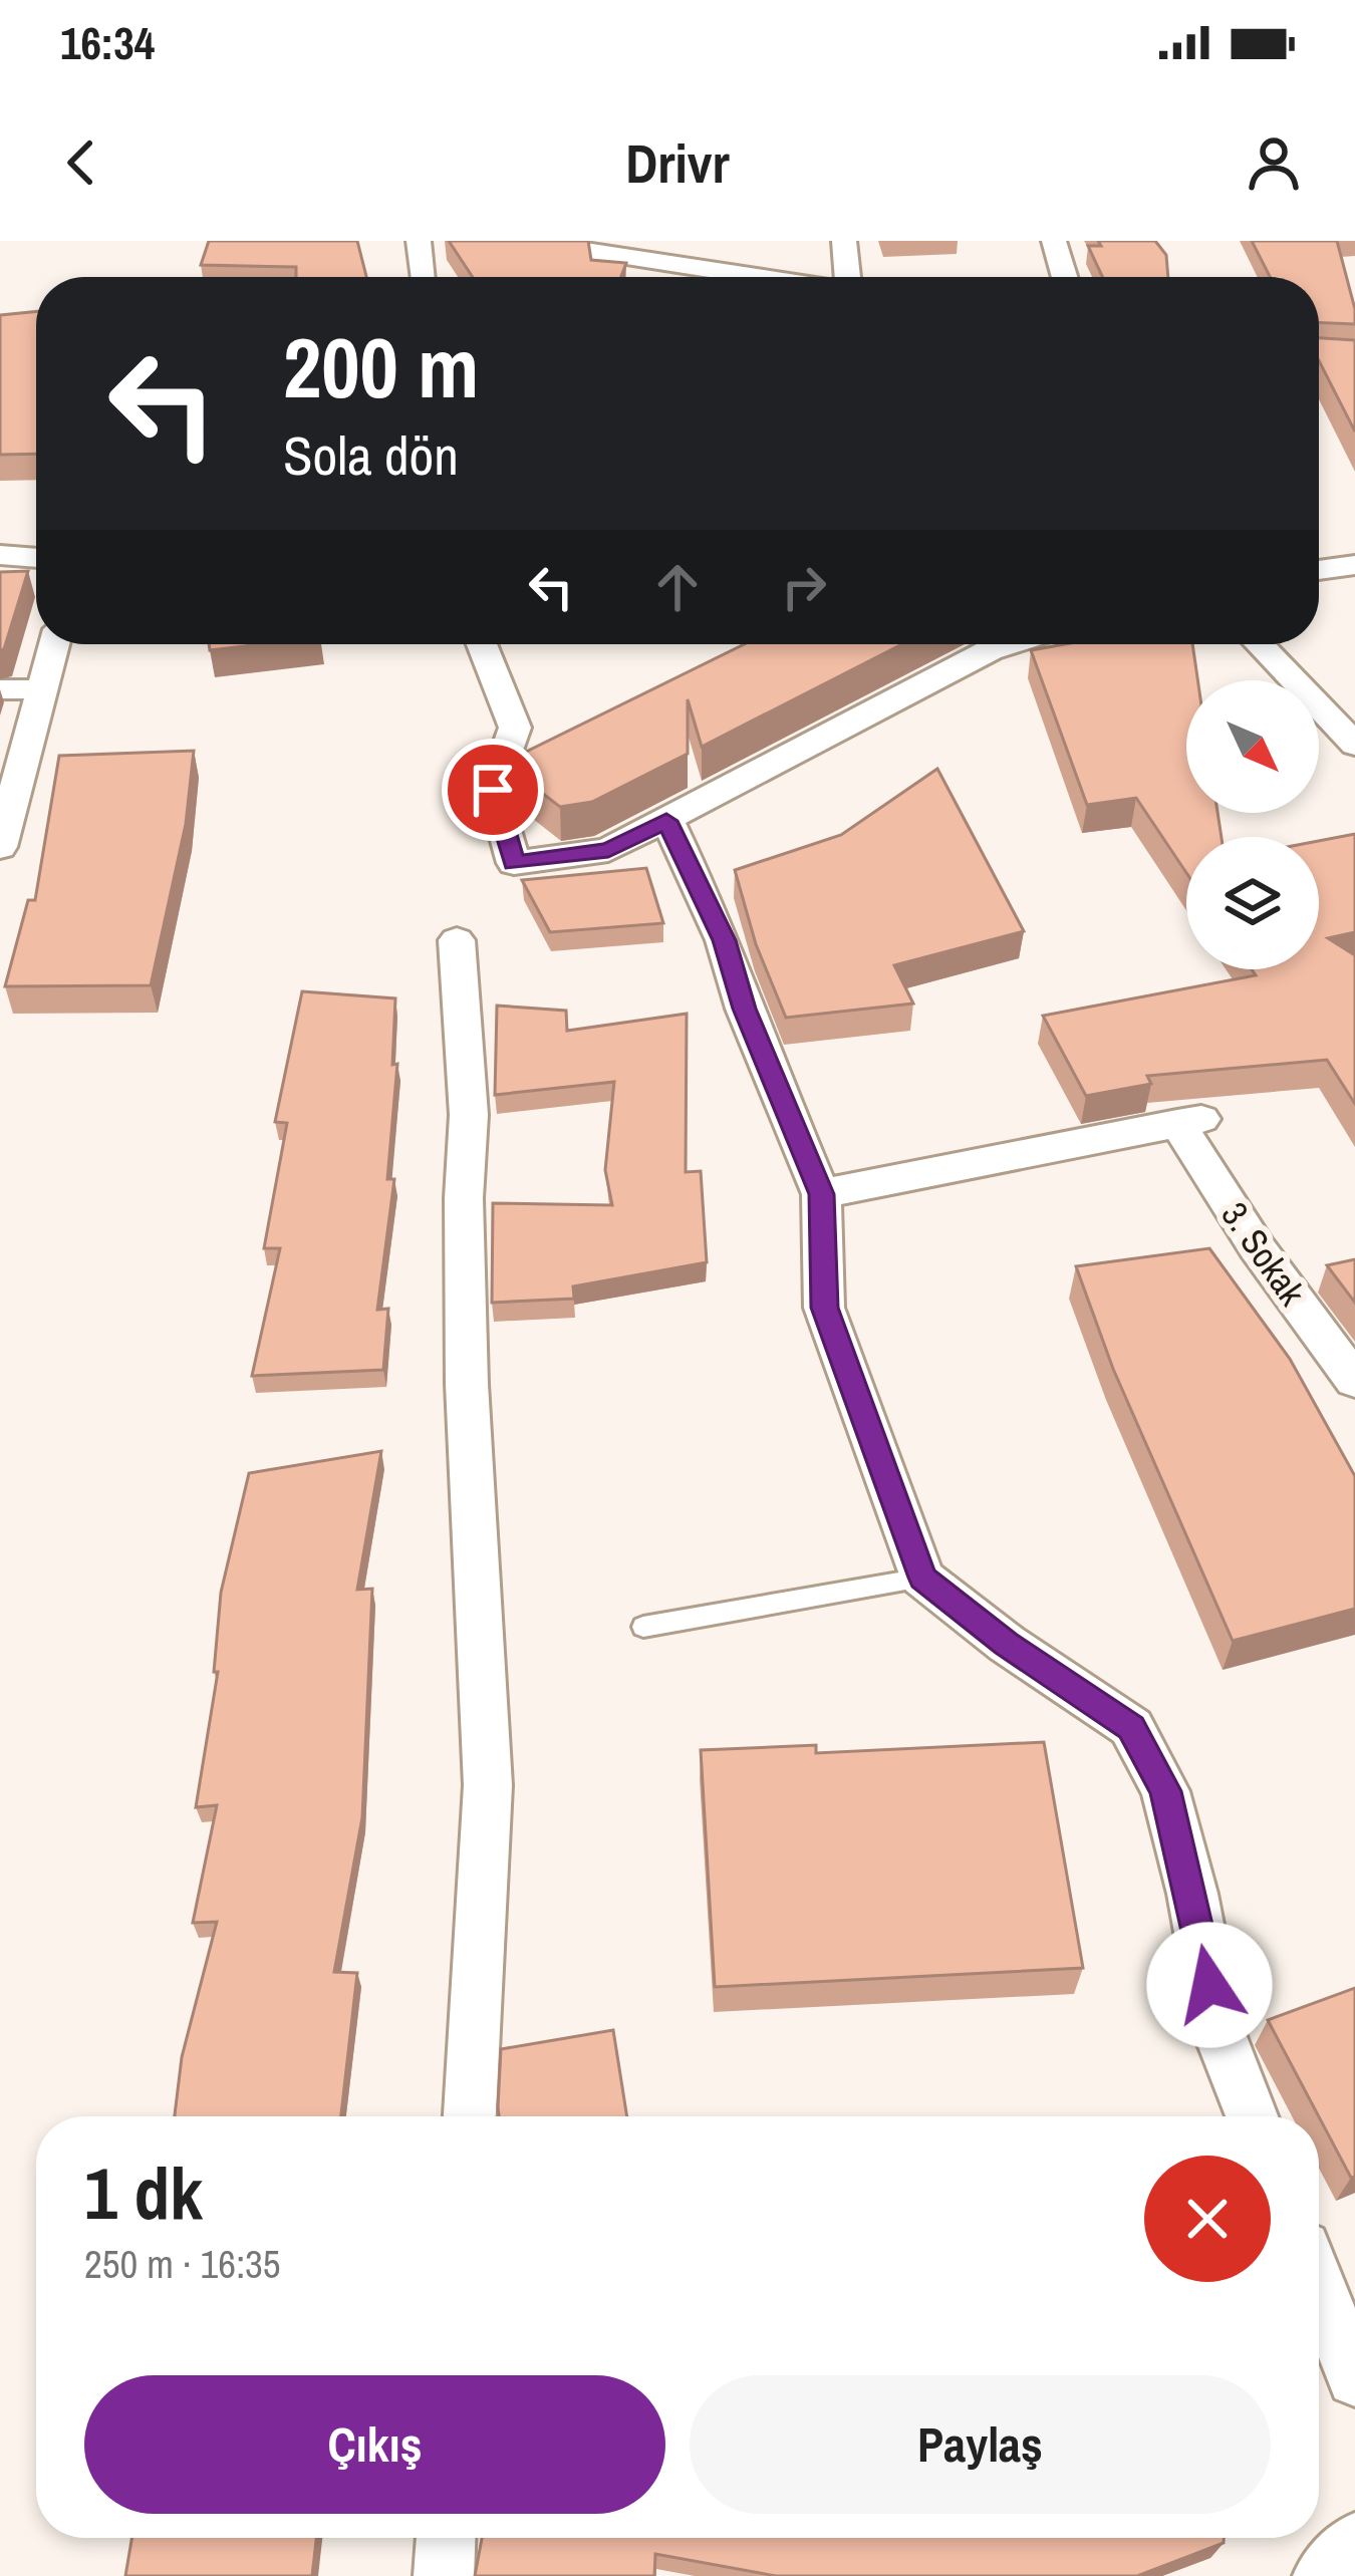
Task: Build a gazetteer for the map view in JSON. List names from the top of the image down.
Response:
{
  "streets": {
    "street": ["3. Sokak"]
  },
  "north": "bottom right",
  "page": {
    "status": "16:34",
    "header": "Drivr",
    "turn": ["200 m", "Sola dön"],
    "heading": ["1 dk", "250 m · 16:35"],
    "buttons": ["Çıkış", "Paylaş"]
  }
}
